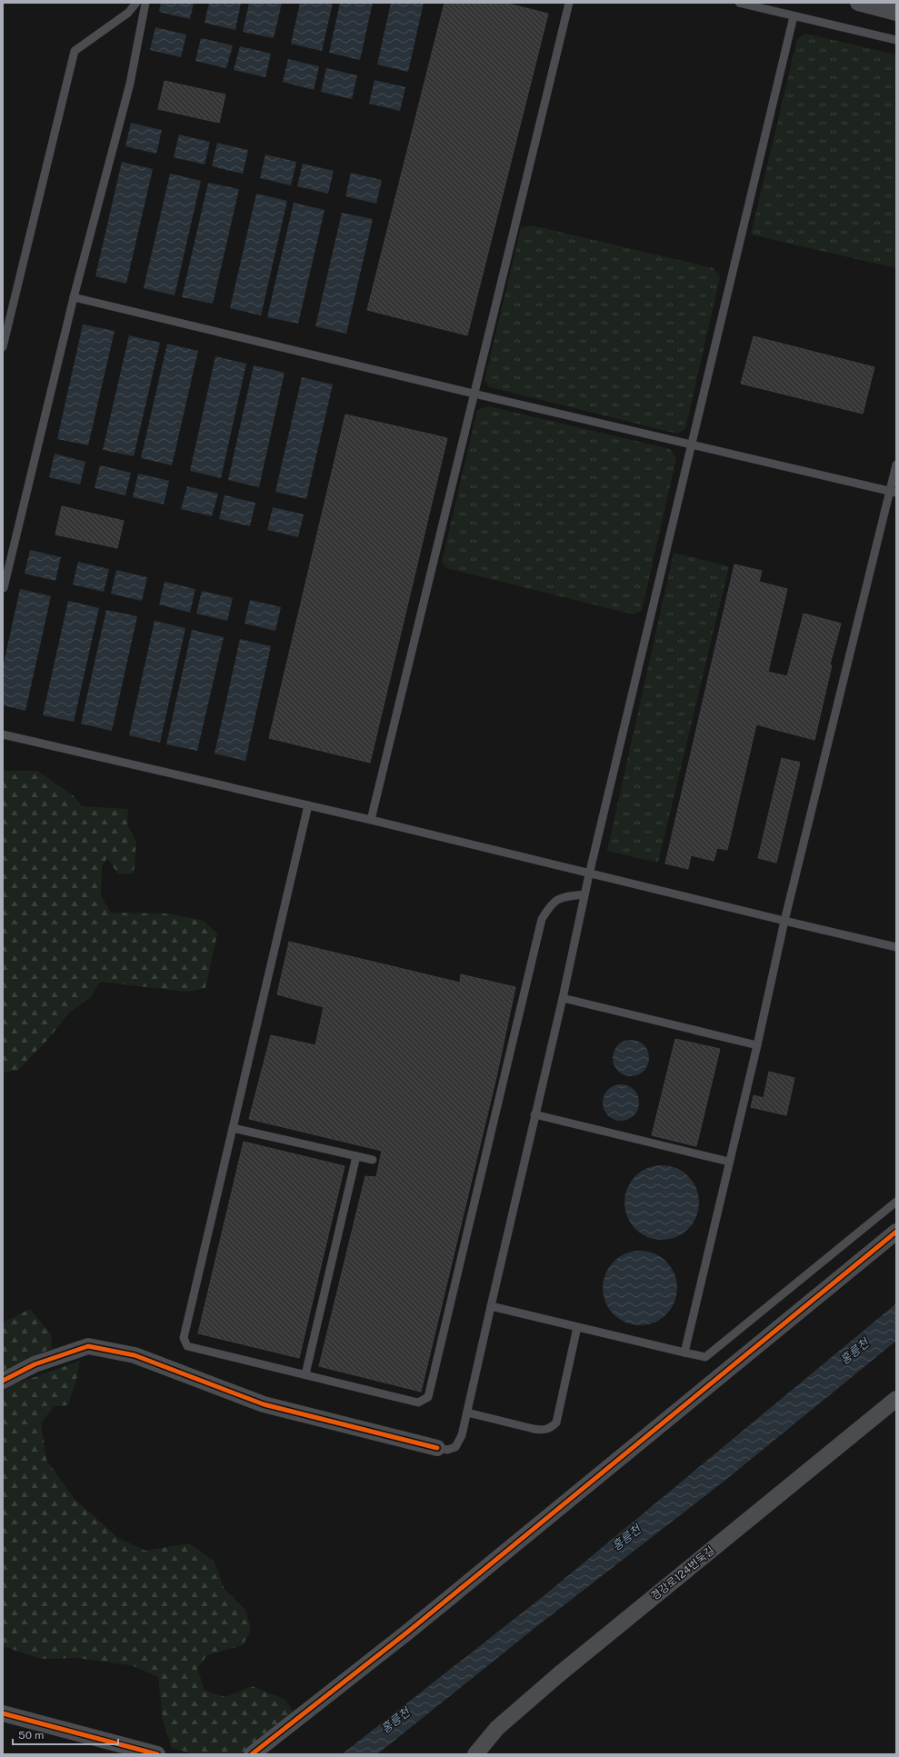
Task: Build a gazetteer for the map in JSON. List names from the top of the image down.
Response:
{
  "streets": {
    "street": ["경강로124번둑길"]
  },
  "water": ["홍릉천"],
  "scale_bar": "50 m"
}
